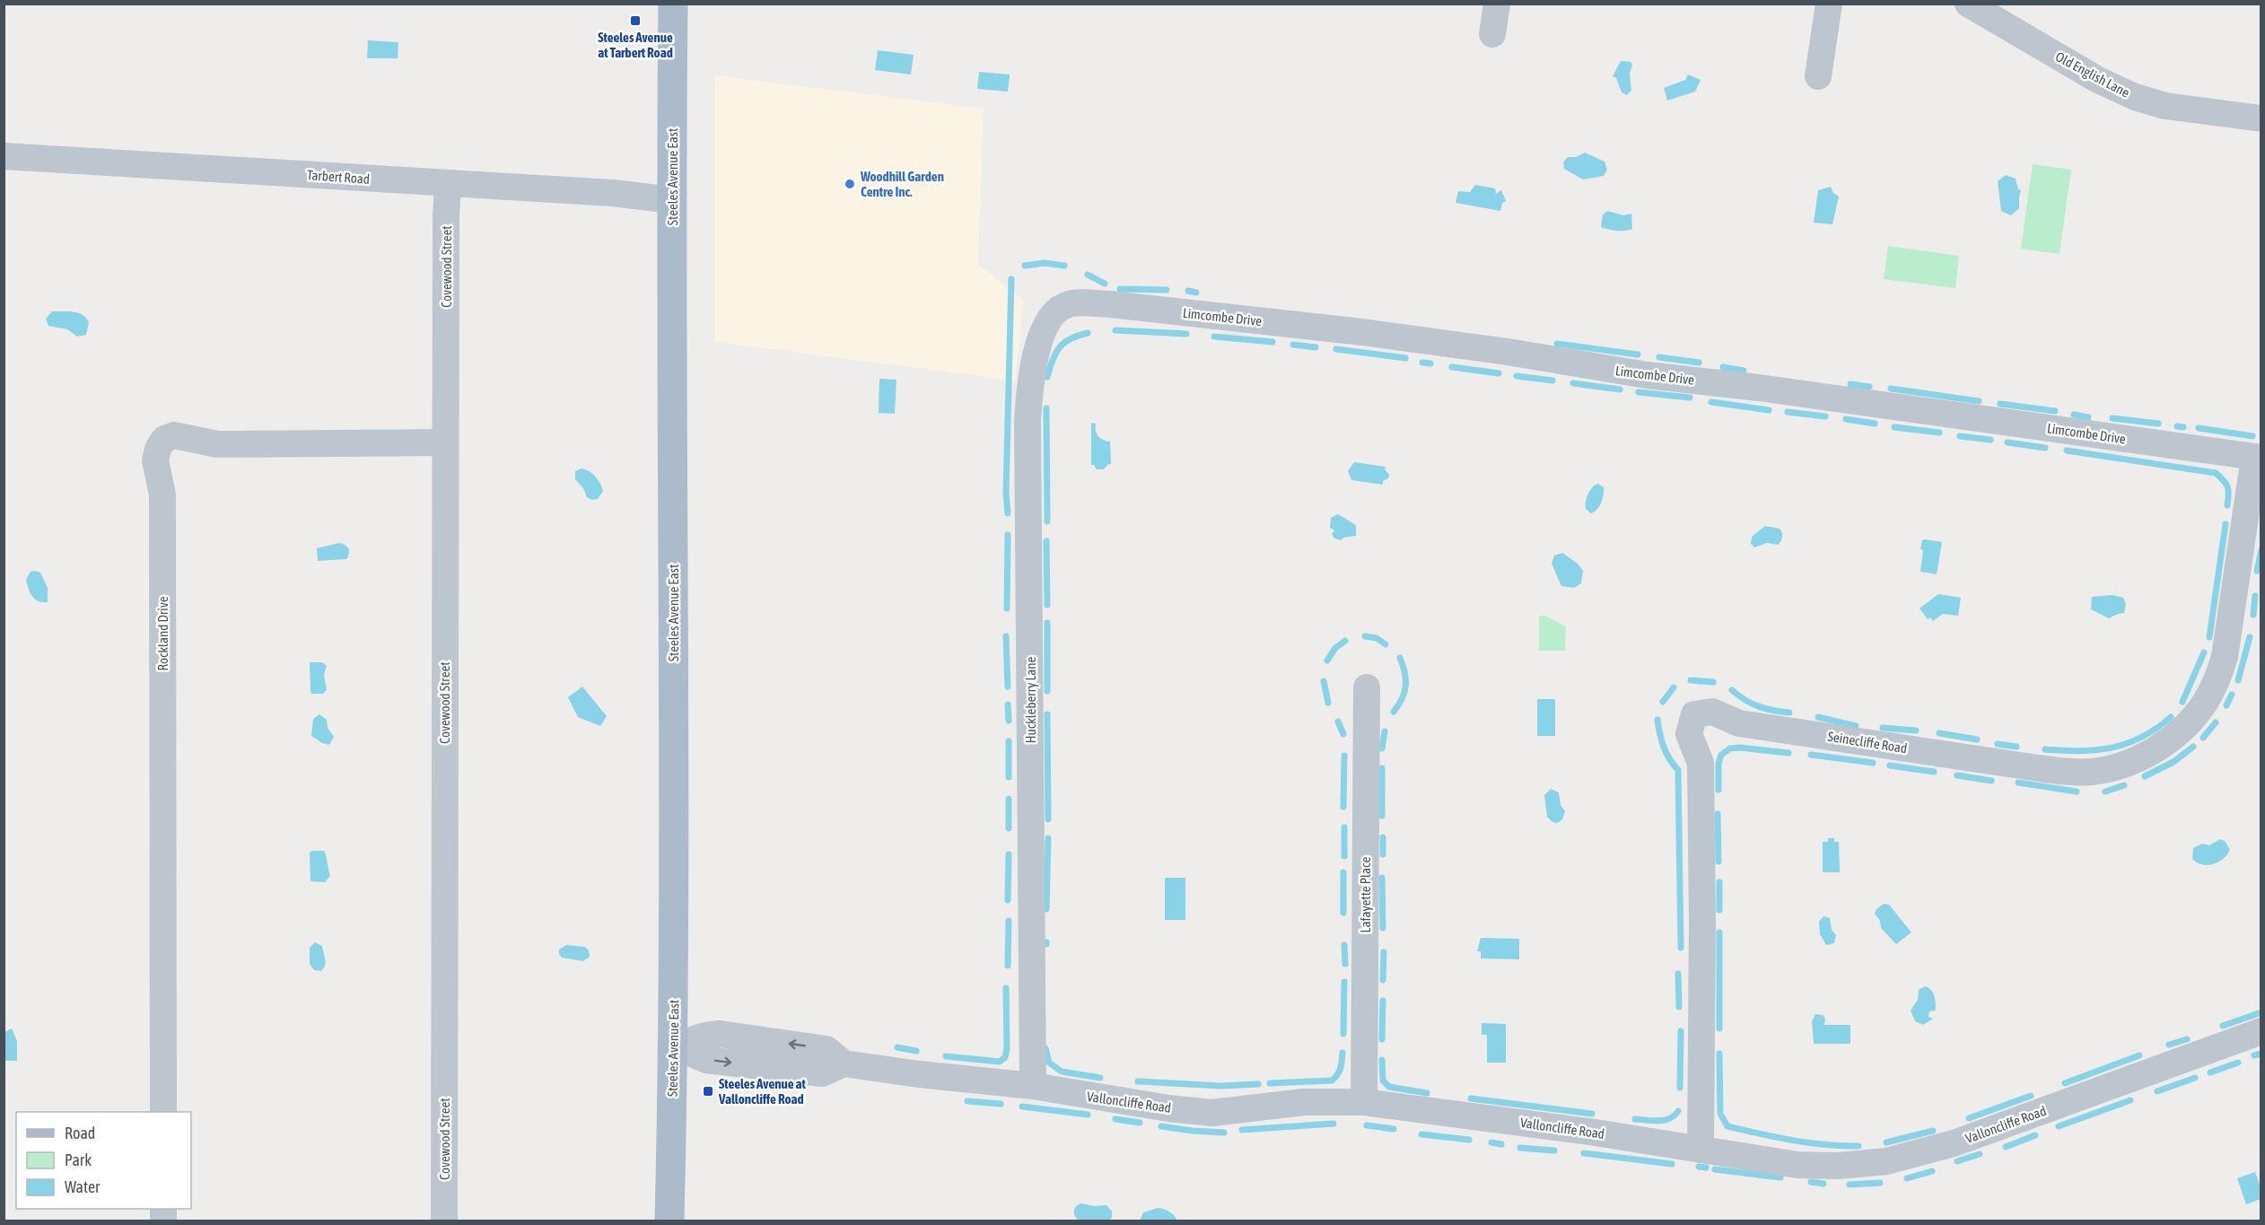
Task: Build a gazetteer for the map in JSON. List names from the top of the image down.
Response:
{
  "streets": {
    "main road": ["Steeles Avenue East"],
    "street": [
      "Old English Lane",
      "Tarbert Road",
      "Covewood Street",
      "Limcombe Drive",
      "Rockland Drive",
      "Huckleberry Lane",
      "Seinecliffe Road",
      "Lafayette Place",
      "Valloncliffe Road"
    ]
  },
  "crossings": [
    ["Tarbert Road", "Steeles Avenue East"],
    ["Tarbert Road", "Covewood Street"],
    ["Steeles Avenue East", "Valloncliffe Road"],
    ["Covewood Street", "Rockland Drive"],
    ["Limcombe Drive", "Huckleberry Lane"],
    ["Limcombe Drive", "Seinecliffe Road"],
    ["Huckleberry Lane", "Valloncliffe Road"],
    ["Seinecliffe Road", "Valloncliffe Road"],
    ["Lafayette Place", "Valloncliffe Road"]
  ],
  "places": {
    "transit": ["Steeles Avenue at Tarbert Road", "Steeles Avenue at Valloncliffe Road"],
    "other": ["Woodhill Garden Centre Inc."]
  },
  "legend": ["Road", "Park", "Water"]
}
